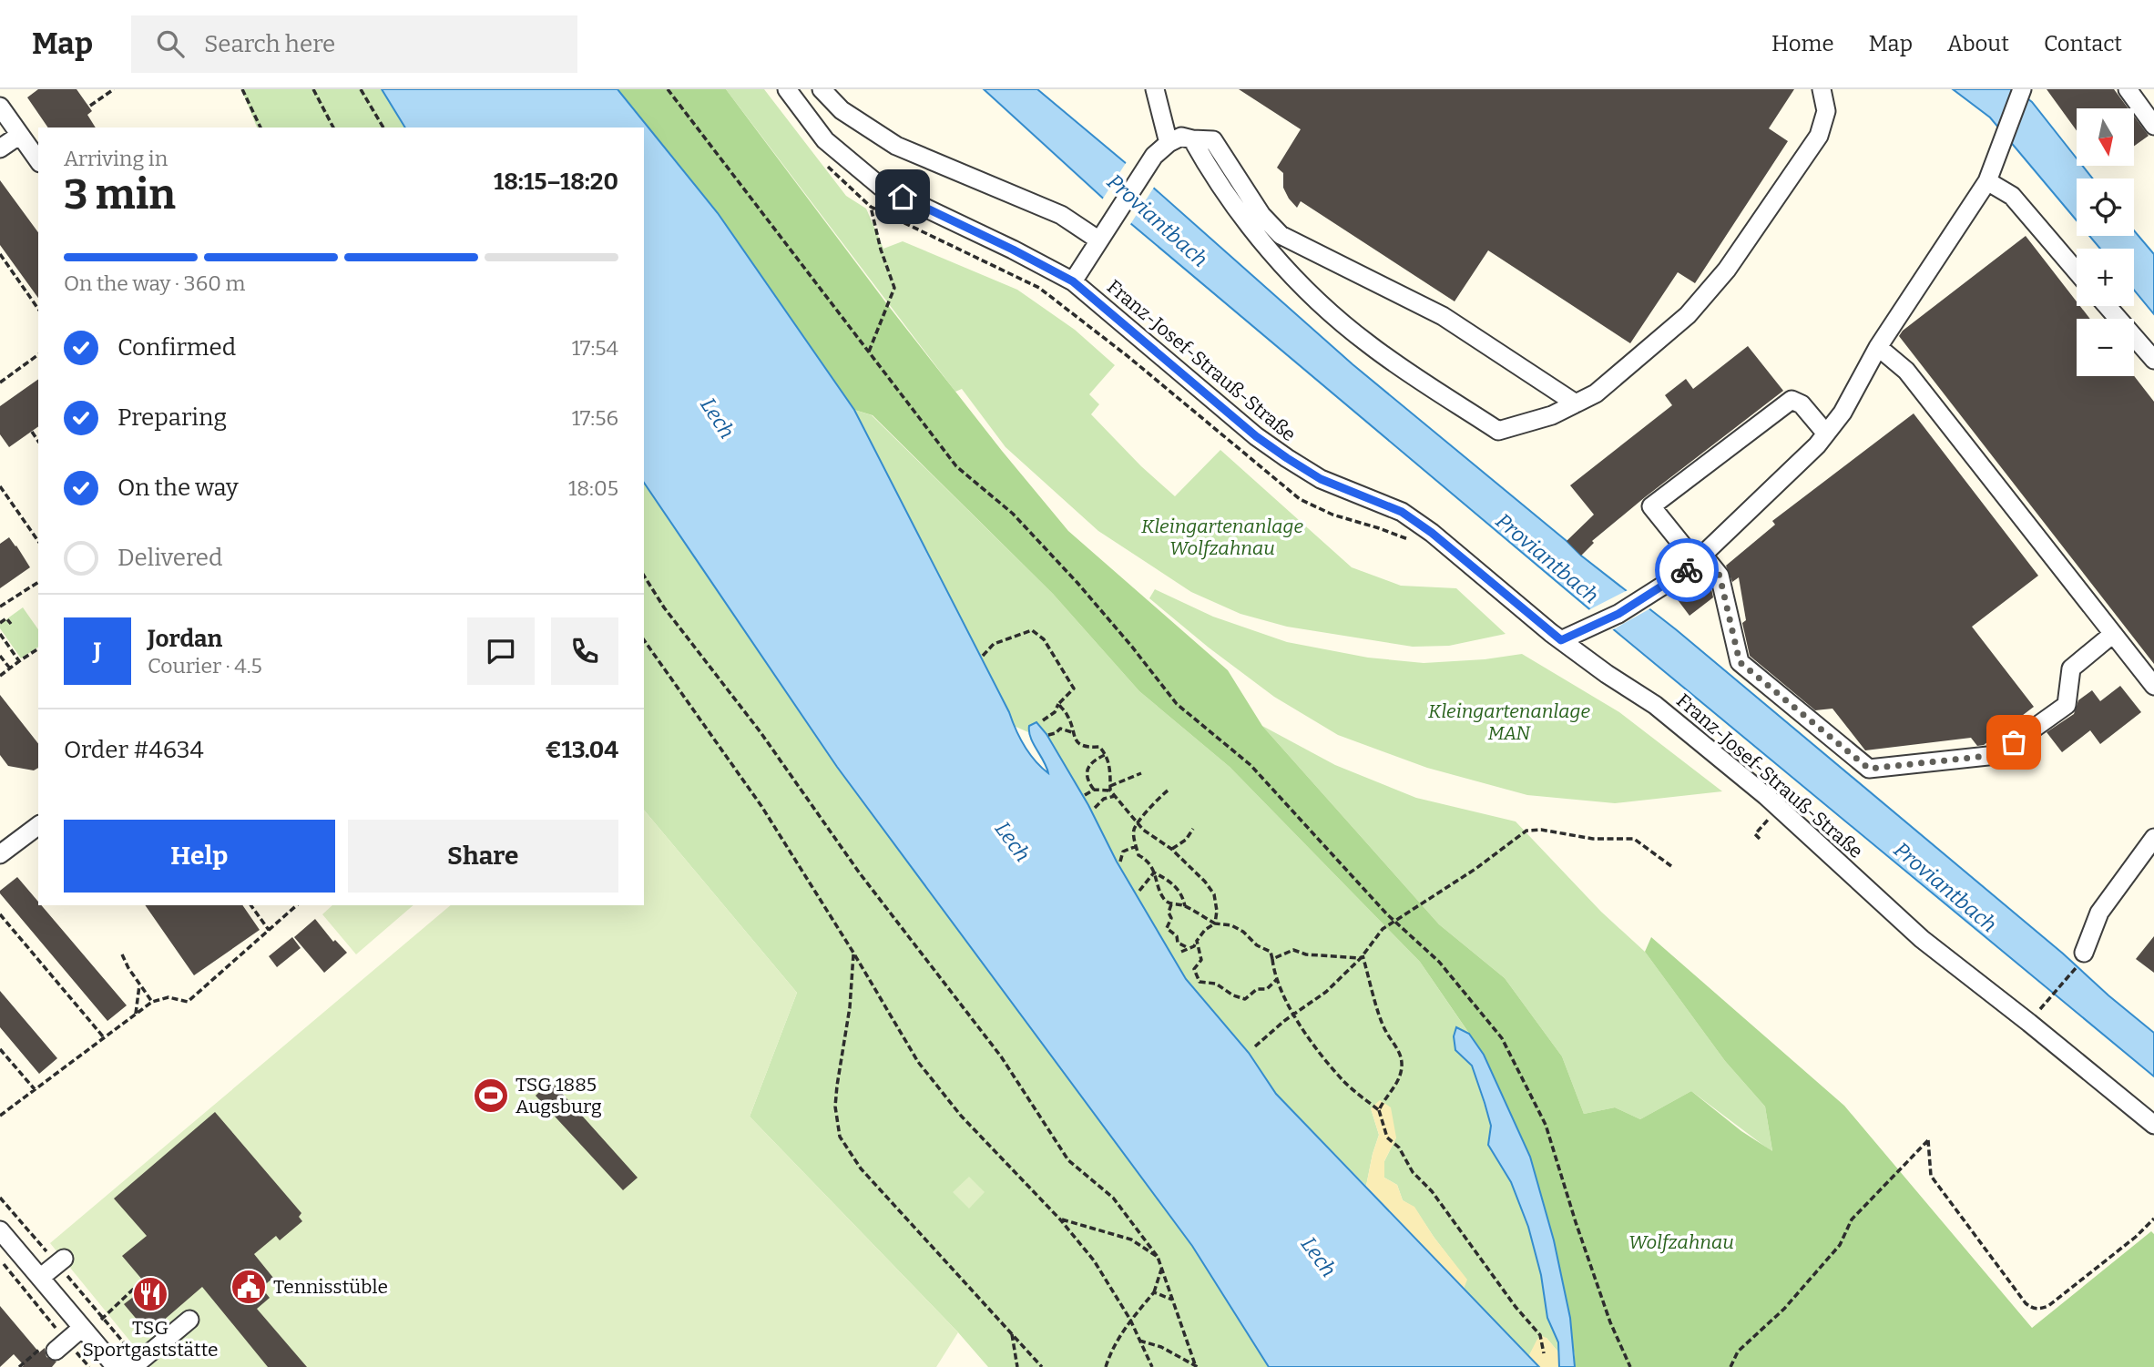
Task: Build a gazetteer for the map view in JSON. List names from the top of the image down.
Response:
{
  "streets": {
    "street": ["Franz-Josef-Strauß-Straße"]
  },
  "water": ["Proviantbach", "Lech"],
  "parks": ["Kleingartenanlage Wolfzahnau", "Kleingartenanlage MAN", "Wolfzahnau"],
  "places": {
    "sports": ["TSG 1885 Augsburg"],
    "public building": ["Tennisstüble"],
    "restaurant": ["TSG Sportgaststätte"]
  },
  "north": "bottom",
  "page": {
    "header": "Map",
    "search": "Search here",
    "nav": [
      "Home",
      "Map",
      "About",
      "Contact"
    ],
    "map_buttons": ["+", "−"],
    "heading": ["3 min", "Arriving in", "18:15–18:20"],
    "panel": [
      "Jordan",
      "Courier · 4.5",
      "Order #4634",
      "€13.04"
    ],
    "bar": "On the way · 360 m",
    "list": [
      ["Confirmed", "17:54"],
      ["Preparing", "17:56"],
      ["On the way", "18:05"],
      "Delivered"
    ],
    "round": "J",
    "buttons": ["Help", "Share"]
  }
}
